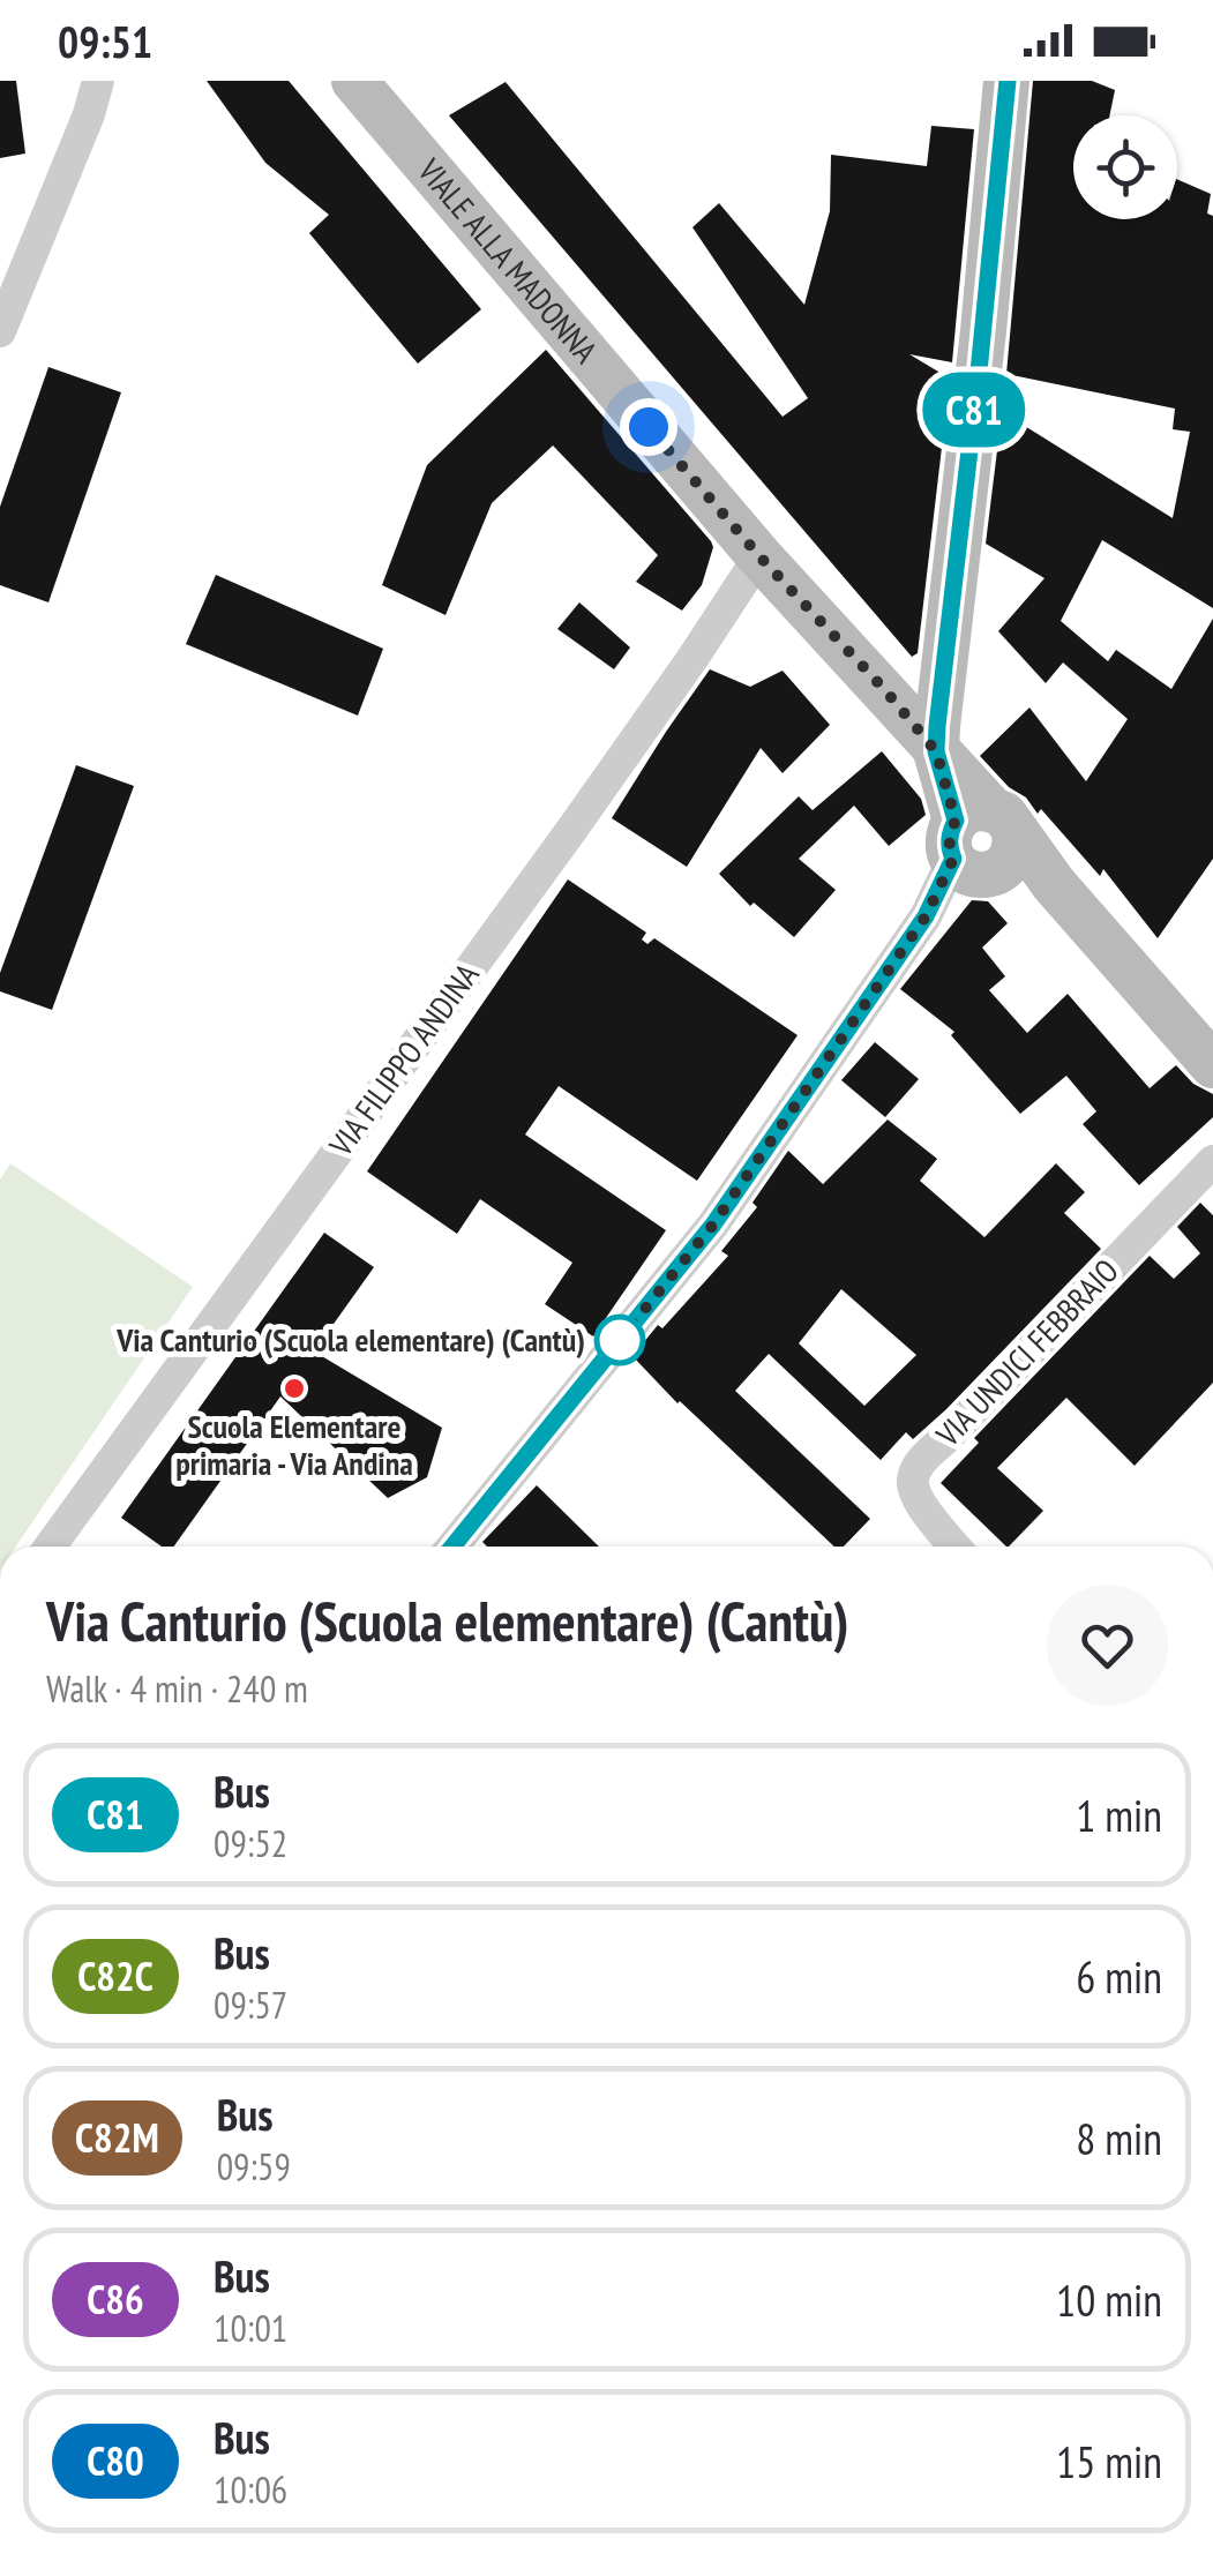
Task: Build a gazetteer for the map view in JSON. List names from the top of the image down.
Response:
{
  "streets": {
    "street": ["VIALE ALLA MADONNA", "VIA FILIPPO ANDINA", "VIA UNDICI FEBBRAIO"]
  },
  "crossings": [
    ["VIALE ALLA MADONNA", "VIA FILIPPO ANDINA"]
  ],
  "places": ["Via Canturio (Scuola elementare) (Cantù)", "Scuola Elementare primaria - Via Andina"],
  "lines": ["bus line C81"],
  "page": {
    "status": "09:51",
    "on_map": "C81",
    "heading": ["Via Canturio (Scuola elementare) (Cantù)", "Walk · 4 min · 240 m"],
    "list": [
      {
        "mark": "C81",
        "name": "Bus",
        "note": "09:52",
        "value": "1 min"
      },
      {
        "mark": "C82C",
        "name": "Bus",
        "note": "09:57",
        "value": "6 min"
      },
      {
        "mark": "C82M",
        "name": "Bus",
        "note": "09:59",
        "value": "8 min"
      },
      {
        "mark": "C86",
        "name": "Bus",
        "note": "10:01",
        "value": "10 min"
      },
      {
        "mark": "C80",
        "name": "Bus",
        "note": "10:06",
        "value": "15 min"
      }
    ]
  }
}
